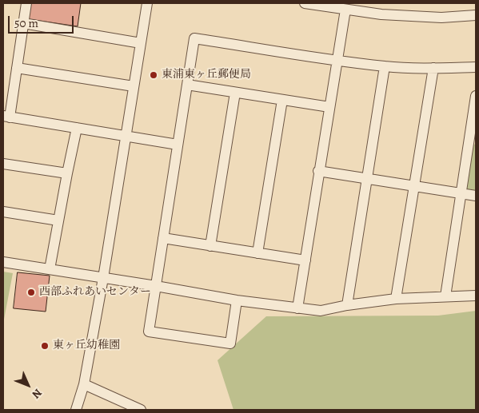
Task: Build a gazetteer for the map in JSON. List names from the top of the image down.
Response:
{
  "places": ["東浦東ヶ丘郵便局", "西部ふれあいセンター", "東ヶ丘幼稚園"],
  "scale_bar": "50 m",
  "north": "bottom right"
}
